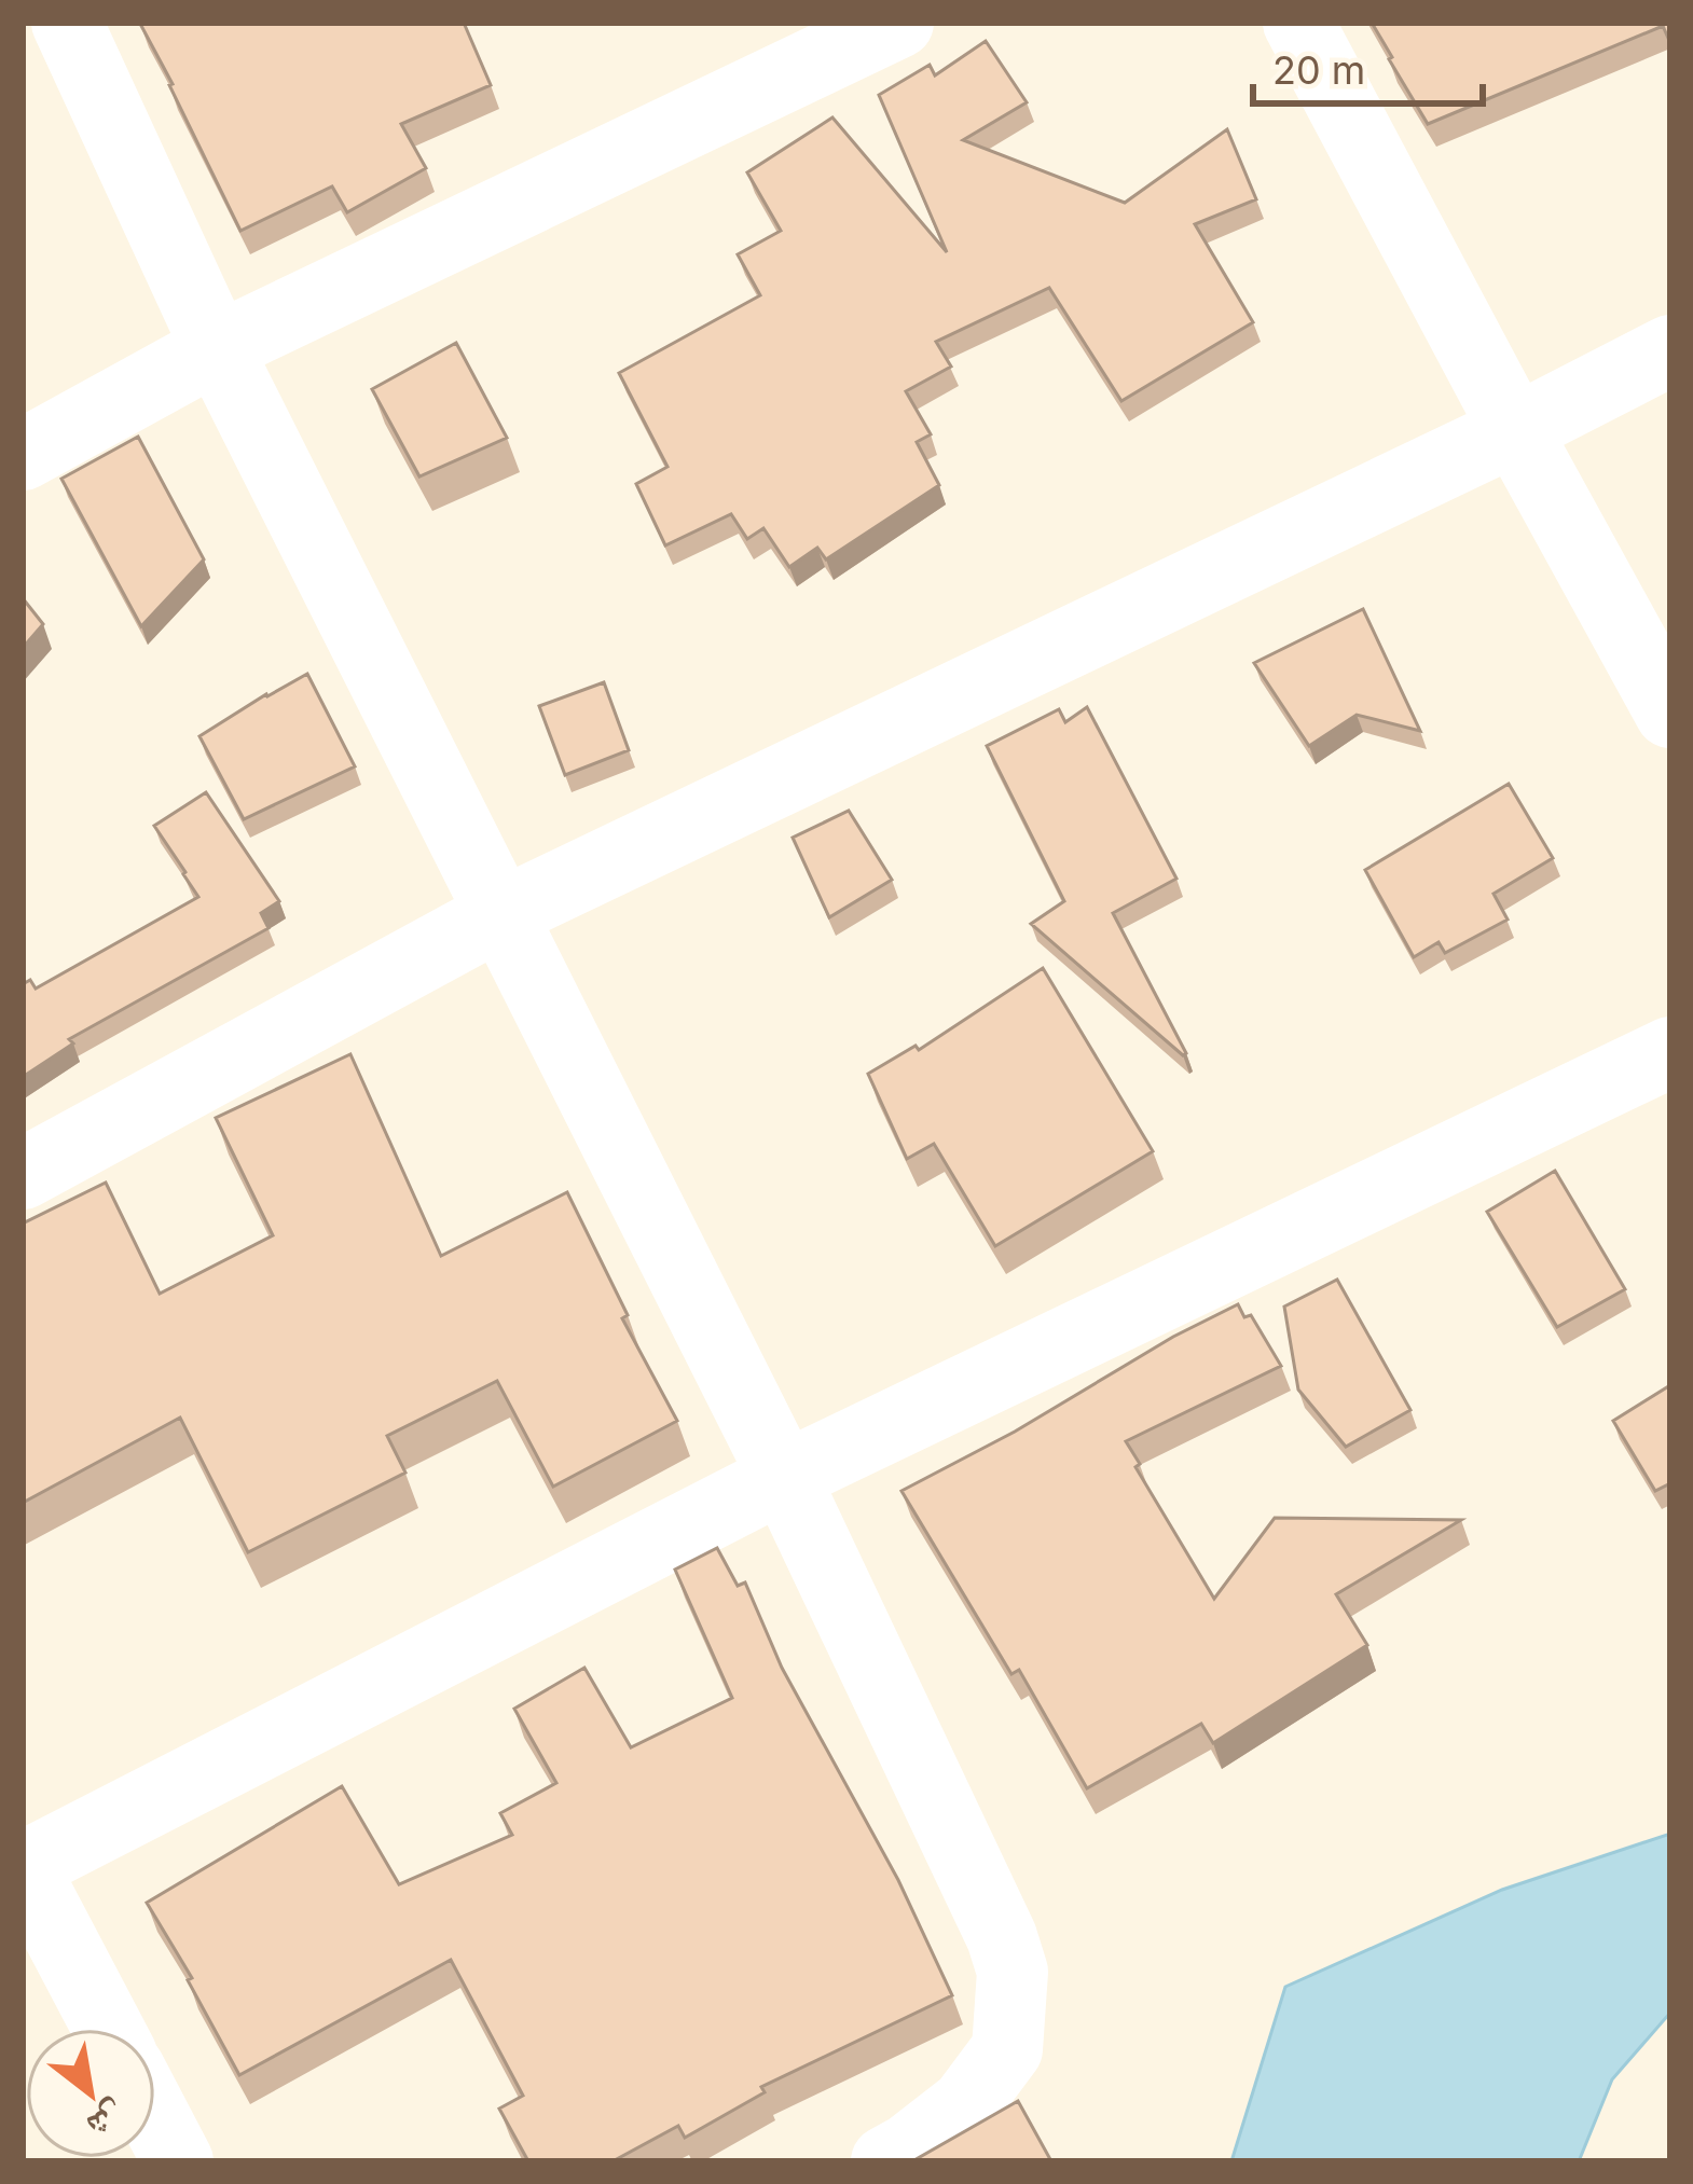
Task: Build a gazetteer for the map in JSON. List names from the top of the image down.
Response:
{
  "scale_bar": "20 m",
  "north": "bottom right"
}
